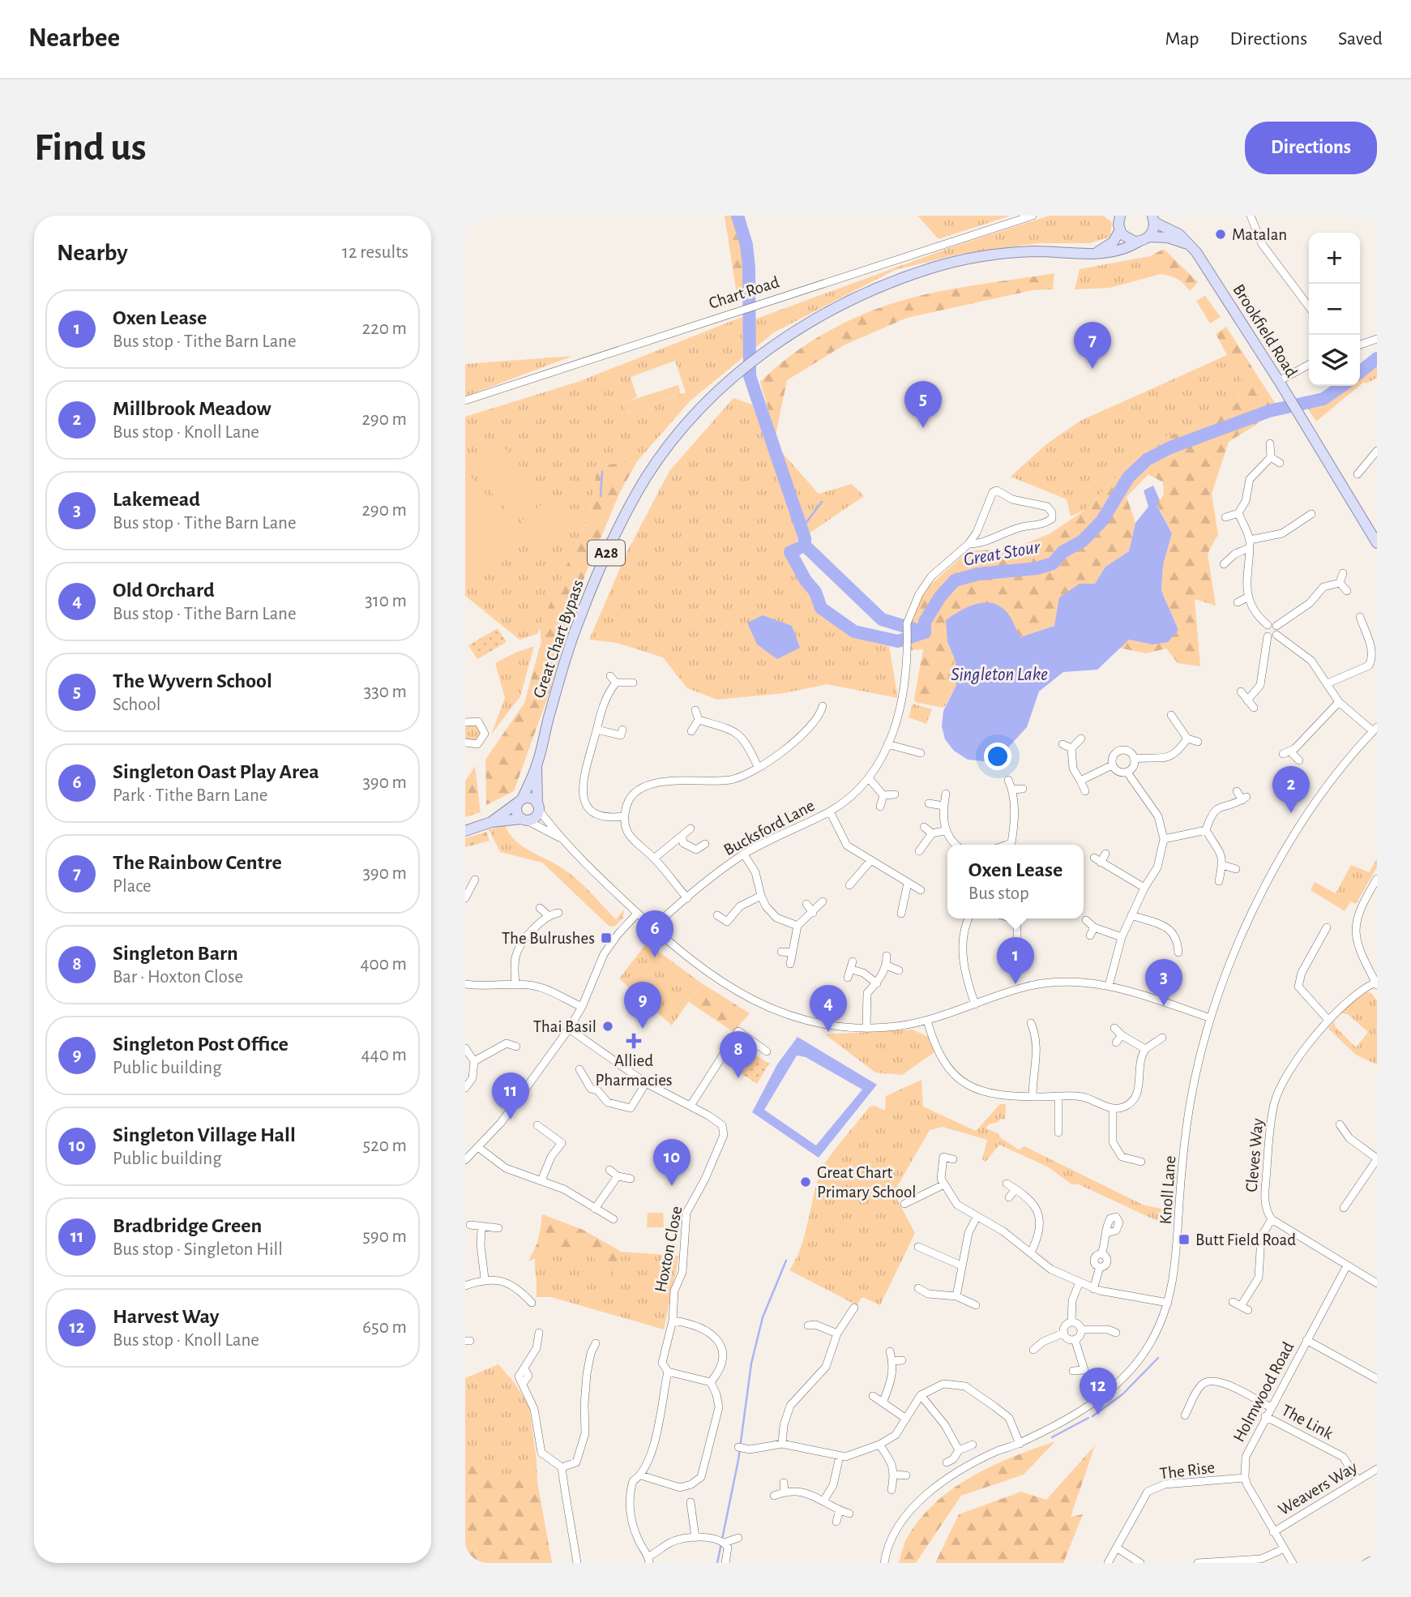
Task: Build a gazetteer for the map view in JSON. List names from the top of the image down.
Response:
{
  "streets": {
    "main road": ["Brookfield Road", "A28", "Great Chart Bypass"],
    "street": [
      "Chart Road",
      "Bucksford Lane",
      "Cleves Way",
      "Knoll Lane",
      "Hoxton Close",
      "Holmwood Road",
      "The Link",
      "The Rise",
      "Weavers Way"
    ]
  },
  "crossings": [
    ["Brookfield Road", "Great Chart Bypass"],
    ["Holmwood Road", "The Link"],
    ["Holmwood Road", "The Rise"],
    ["The Link", "Weavers Way"]
  ],
  "water": ["Great Stour", "Singleton Lake"],
  "places": {
    "other": ["Matalan", "Thai Basil", "Great Chart Primary School"],
    "transit": ["The Bulrushes", "Butt Field Road"],
    "health": ["Allied Pharmacies"]
  },
  "page": {
    "header": "Nearbee",
    "nav": ["Map", "Directions", "Saved"],
    "buttons": "Directions",
    "title": "Find us",
    "heading": ["Nearby", "12 results"],
    "map_buttons": ["+", "−"],
    "list": [
      {
        "mark": "1",
        "name": "Oxen Lease",
        "note": "Bus stop · Tithe Barn Lane",
        "value": "220 m"
      },
      {
        "mark": "2",
        "name": "Millbrook Meadow",
        "note": "Bus stop · Knoll Lane",
        "value": "290 m"
      },
      {
        "mark": "3",
        "name": "Lakemead",
        "note": "Bus stop · Tithe Barn Lane",
        "value": "290 m"
      },
      {
        "mark": "4",
        "name": "Old Orchard",
        "note": "Bus stop · Tithe Barn Lane",
        "value": "310 m"
      },
      {
        "mark": "5",
        "name": "The Wyvern School",
        "note": "School",
        "value": "330 m"
      },
      {
        "mark": "6",
        "name": "Singleton Oast Play Area",
        "note": "Park · Tithe Barn Lane",
        "value": "390 m"
      },
      {
        "mark": "7",
        "name": "The Rainbow Centre",
        "note": "Place",
        "value": "390 m"
      },
      {
        "mark": "8",
        "name": "Singleton Barn",
        "note": "Bar · Hoxton Close",
        "value": "400 m"
      },
      {
        "mark": "9",
        "name": "Singleton Post Office",
        "note": "Public building",
        "value": "440 m"
      },
      {
        "mark": "10",
        "name": "Singleton Village Hall",
        "note": "Public building",
        "value": "520 m"
      },
      {
        "mark": "11",
        "name": "Bradbridge Green",
        "note": "Bus stop · Singleton Hill",
        "value": "590 m"
      },
      {
        "mark": "12",
        "name": "Harvest Way",
        "note": "Bus stop · Knoll Lane",
        "value": "650 m"
      }
    ],
    "pins": [
      "7",
      "5",
      "2",
      "6",
      "1",
      "3",
      "9",
      "4",
      "8",
      "11",
      "10",
      "12"
    ],
    "popup": ["Oxen Lease", "Bus stop"]
  }
}
